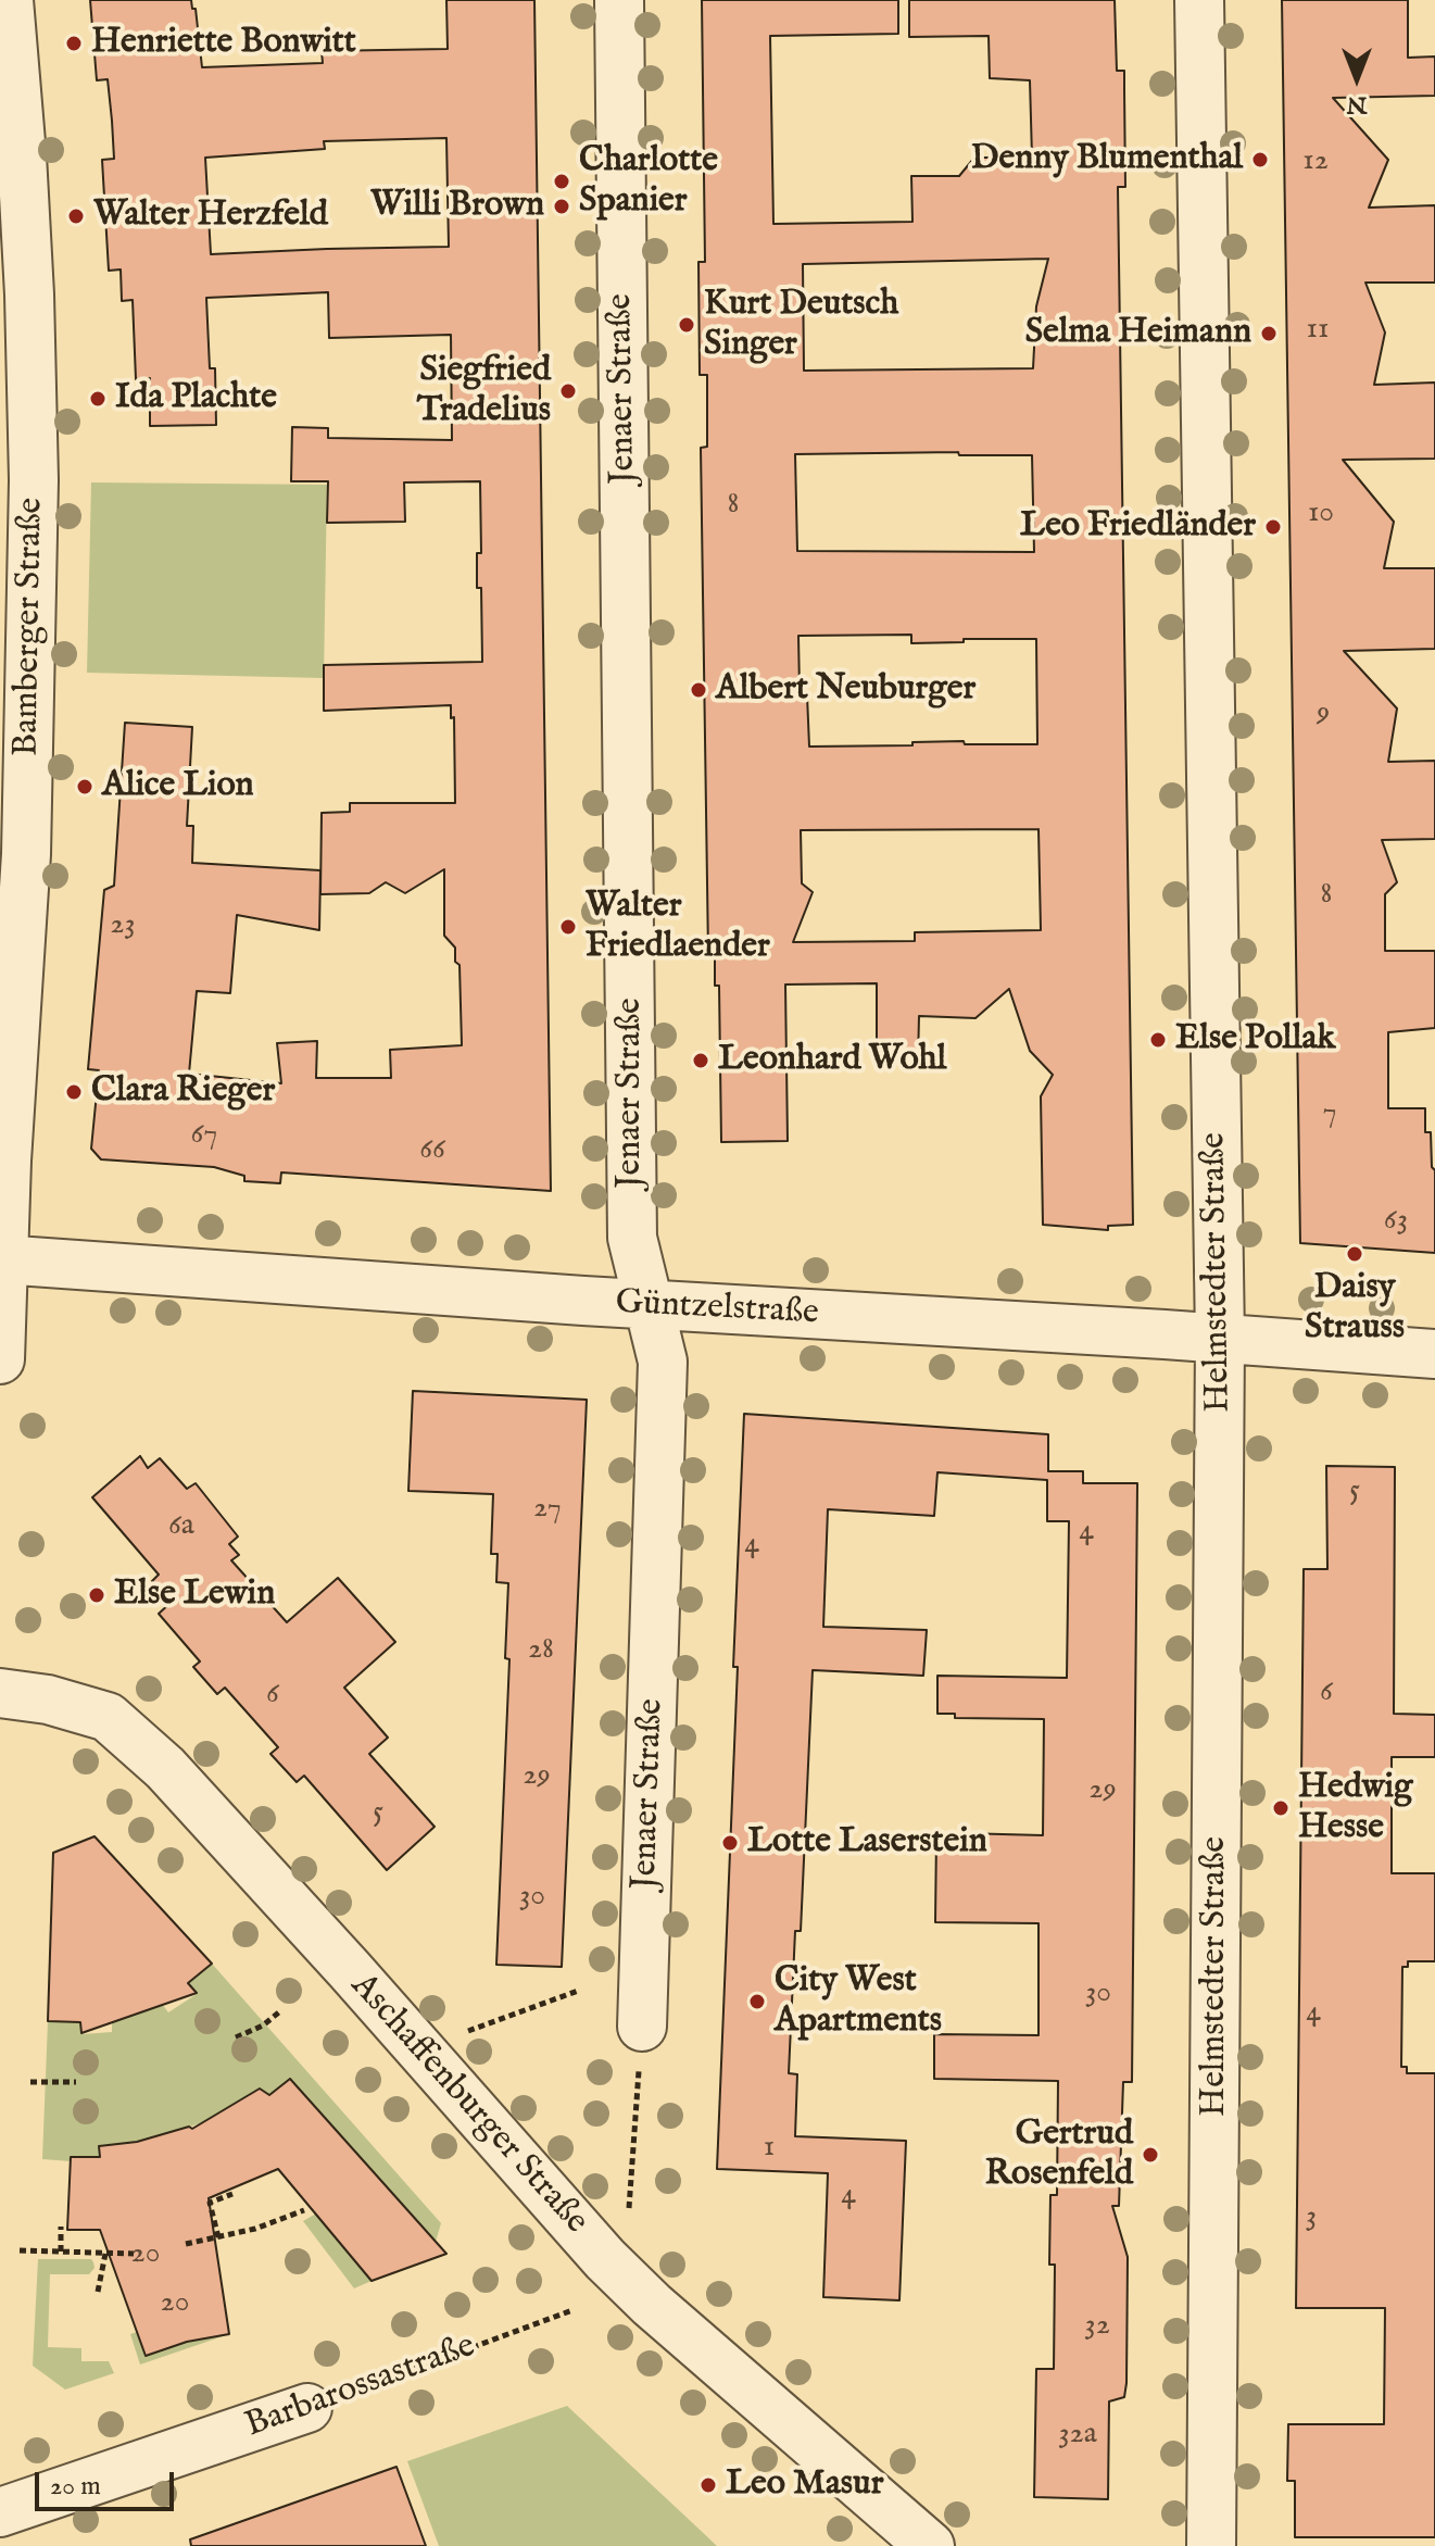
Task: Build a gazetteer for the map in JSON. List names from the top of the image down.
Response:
{
  "streets": {
    "street": [
      "Jenaer Straße",
      "Bamberger Straße",
      "Helmstedter Straße",
      "Güntzelstraße",
      "Aschaffenburger Straße",
      "Barbarossastraße"
    ]
  },
  "crossings": [
    ["Jenaer Straße", "Güntzelstraße"],
    ["Bamberger Straße", "Güntzelstraße"],
    ["Helmstedter Straße", "Güntzelstraße"]
  ],
  "places": [
    "Henriette Bonwitt",
    "Denny Blumenthal",
    "Charlotte Spanier",
    "Willi Brown",
    "Walter Herzfeld",
    "Kurt Deutsch Singer",
    "Selma Heimann",
    "Siegfried Tradelius",
    "Ida Plachte",
    "Leo Friedländer",
    "Albert Neuburger",
    "Alice Lion",
    "Walter Friedlaender",
    "Else Pollak",
    "Leonhard Wohl",
    "Clara Rieger",
    "Daisy Strauss",
    "Else Lewin",
    "Hedwig Hesse",
    "Lotte Laserstein",
    "City West Apartments",
    "Gertrud Rosenfeld",
    "Leo Masur"
  ],
  "house_numbers": [
    "12",
    "11",
    "8",
    "10",
    "9",
    "8",
    "23",
    "7",
    "67",
    "66",
    "63",
    "5",
    "27",
    "6a",
    "4",
    "4",
    "28",
    "6",
    "6",
    "29",
    "29",
    "5",
    "30",
    "30",
    "4",
    "1",
    "4",
    "3",
    "20",
    "20",
    "32",
    "32a"
  ],
  "scale_bar": "20 m",
  "north": "bottom"
}
